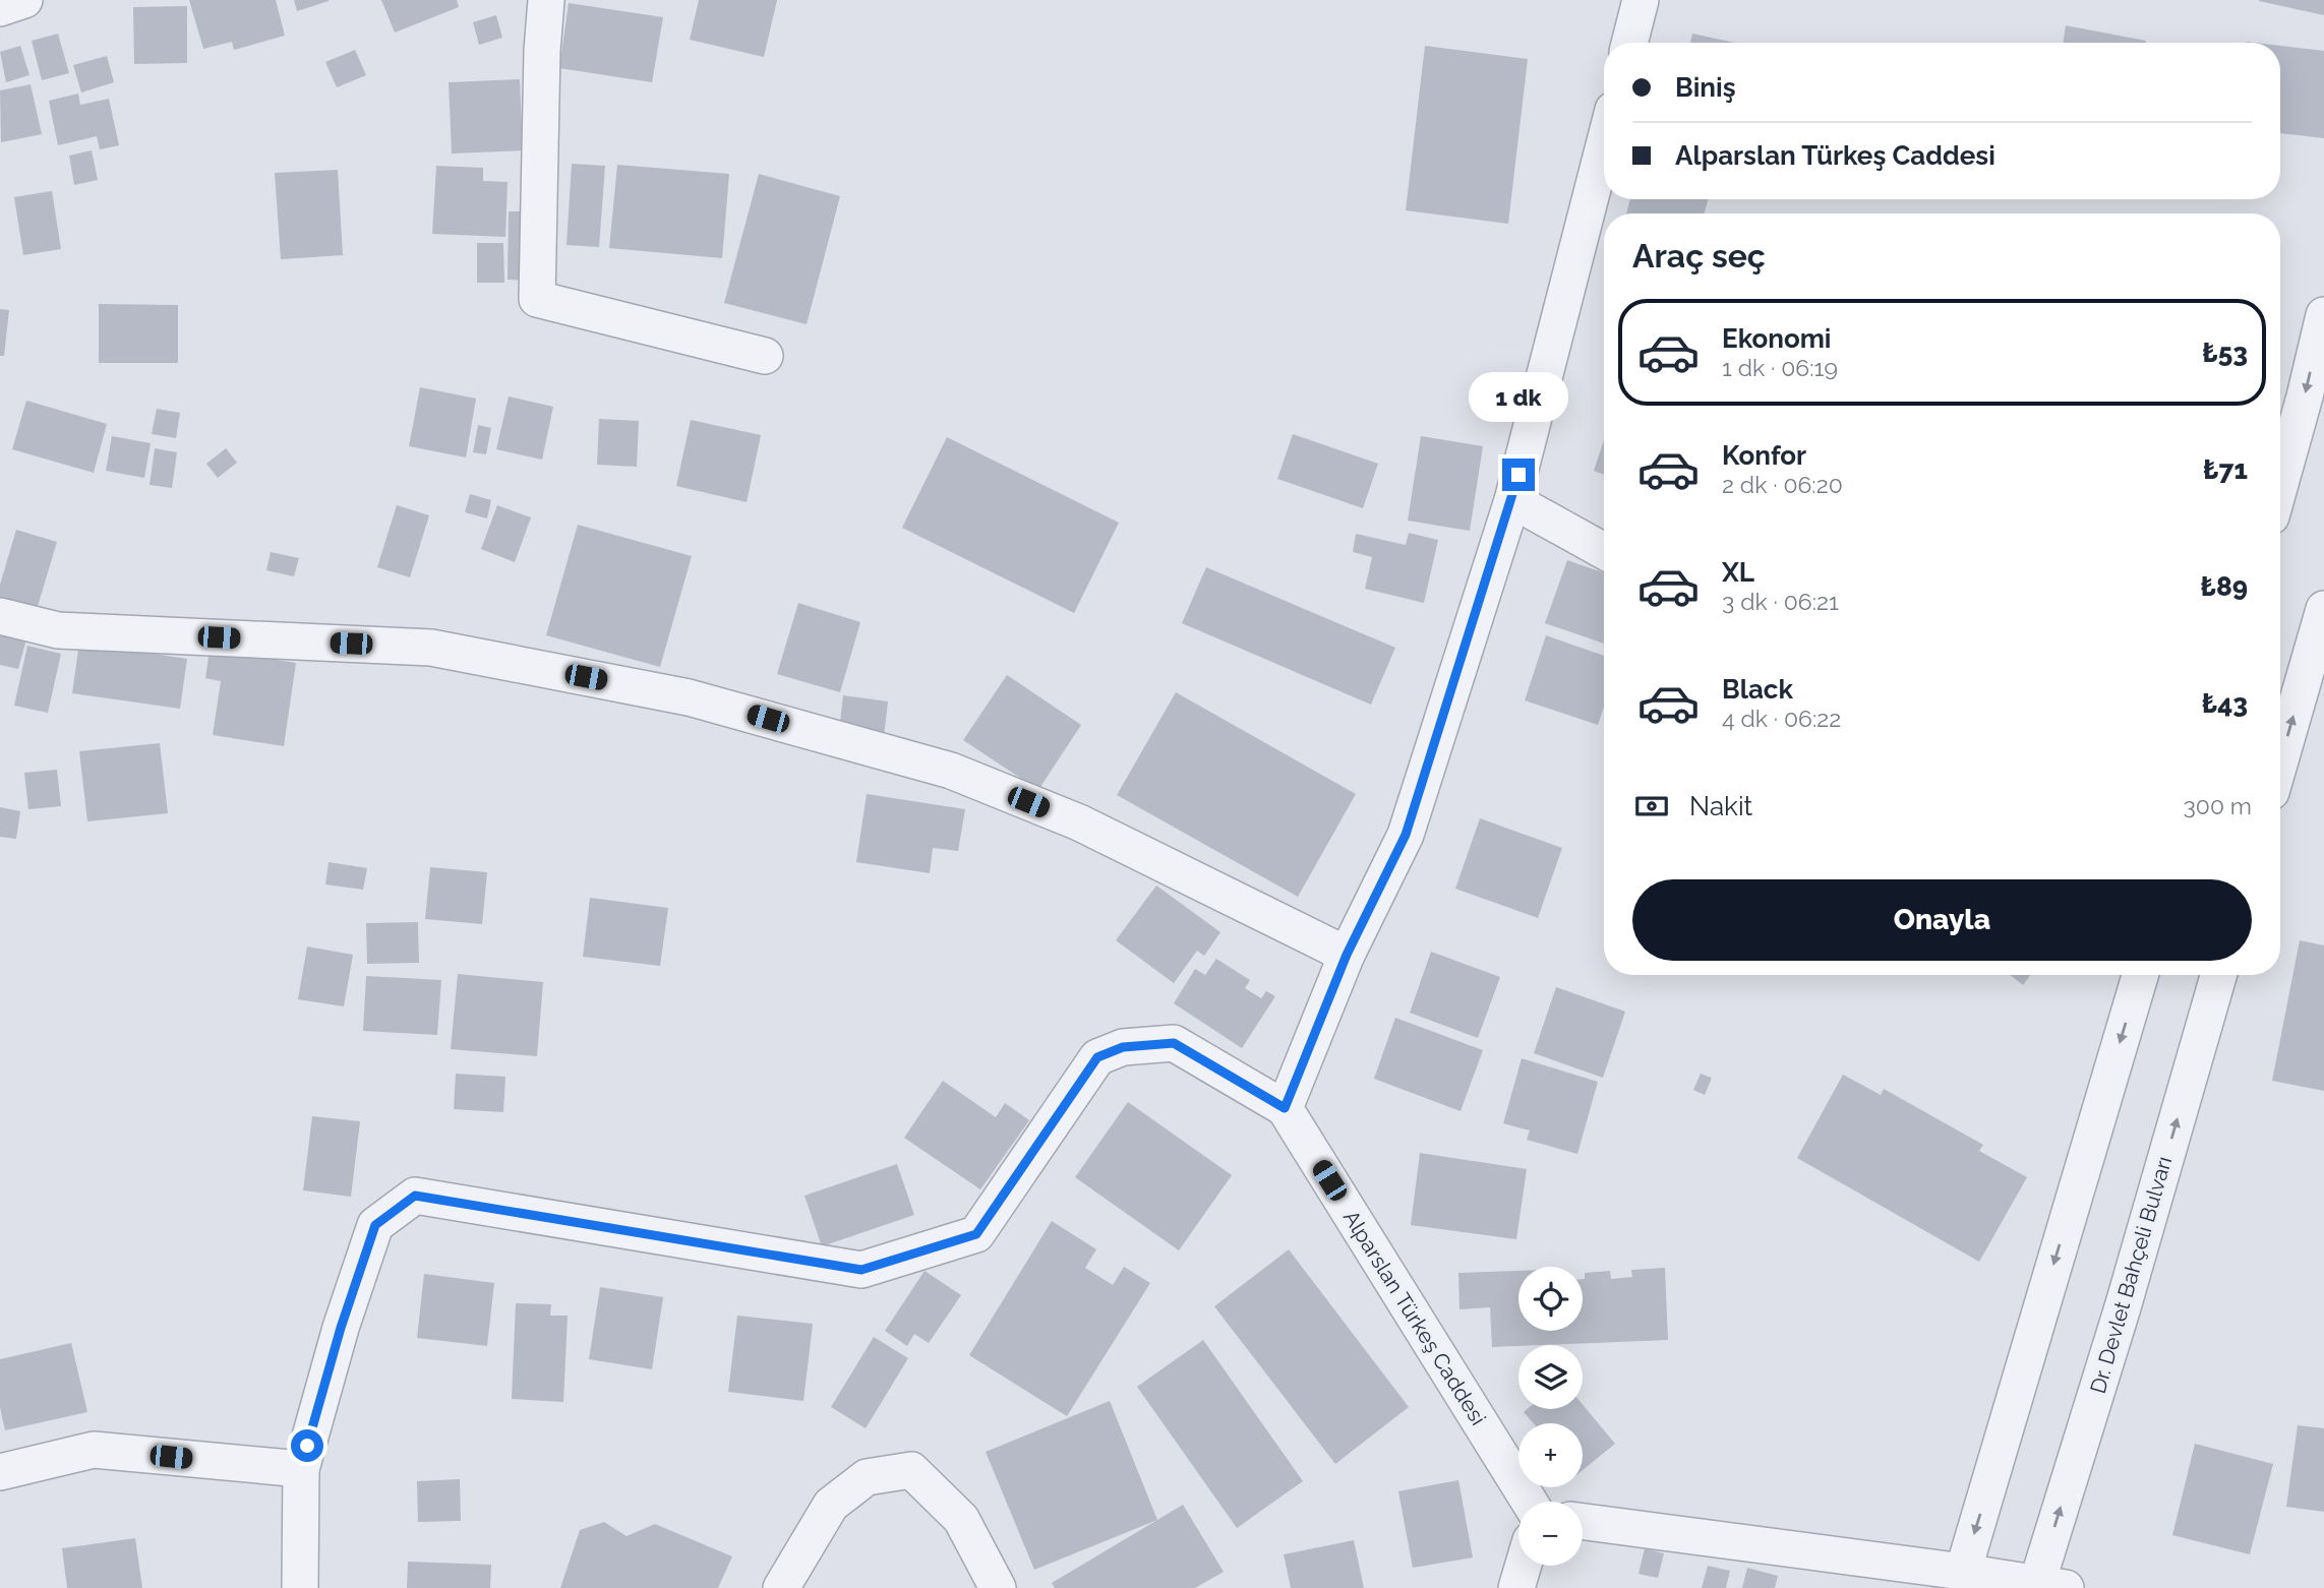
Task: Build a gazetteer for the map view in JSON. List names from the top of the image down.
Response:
{
  "streets": {
    "street": ["Dr. Devlet Bahçeli Bulvarı", "Alparslan Türkeş Caddesi"]
  },
  "page": {
    "banner": ["Biniş", "Alparslan Türkeş Caddesi"],
    "heading": "Araç seç",
    "list": [
      {
        "name": "Ekonomi",
        "note": "1 dk · 06:19",
        "value": "₺53"
      },
      {
        "name": "Konfor",
        "note": "2 dk · 06:20",
        "value": "₺71"
      },
      {
        "name": "XL",
        "note": "3 dk · 06:21",
        "value": "₺89"
      },
      {
        "name": "Black",
        "note": "4 dk · 06:22",
        "value": "₺43"
      }
    ],
    "bubble": "1 dk",
    "pay": ["Nakit", "300 m"],
    "buttons": "Onayla",
    "map_buttons": ["+", "−"]
  }
}
